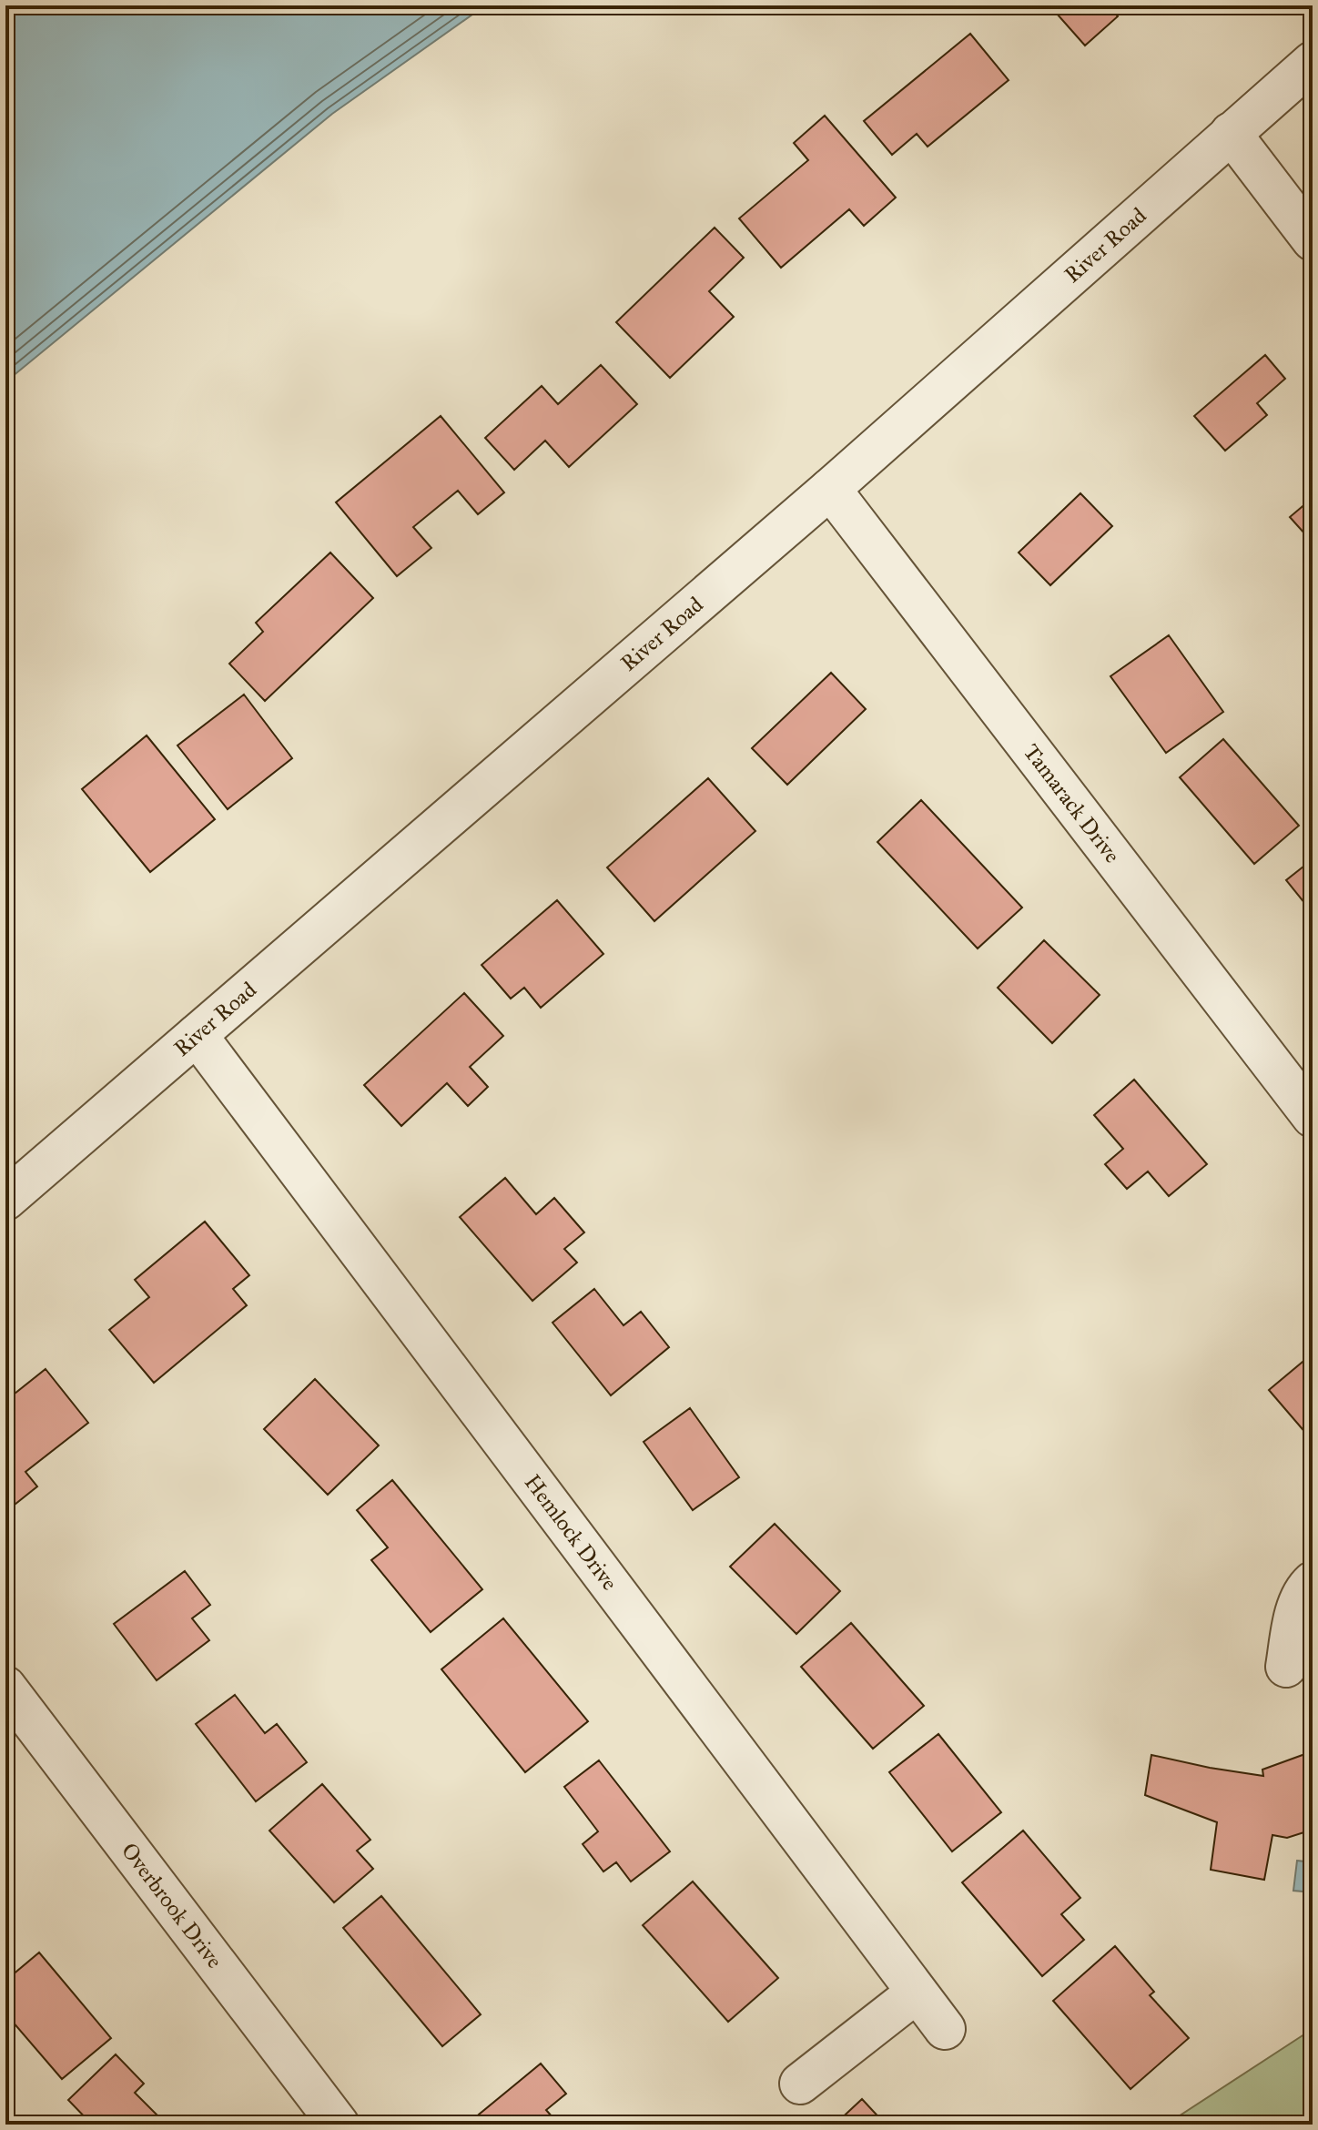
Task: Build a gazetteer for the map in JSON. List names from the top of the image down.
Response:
{
  "streets": {
    "street": [
      "River Road",
      "Tamarack Drive",
      "Hemlock Drive",
      "Overbrook Drive"
    ]
  },
  "crossings": [
    ["River Road", "Tamarack Drive"],
    ["River Road", "Hemlock Drive"]
  ]
}
